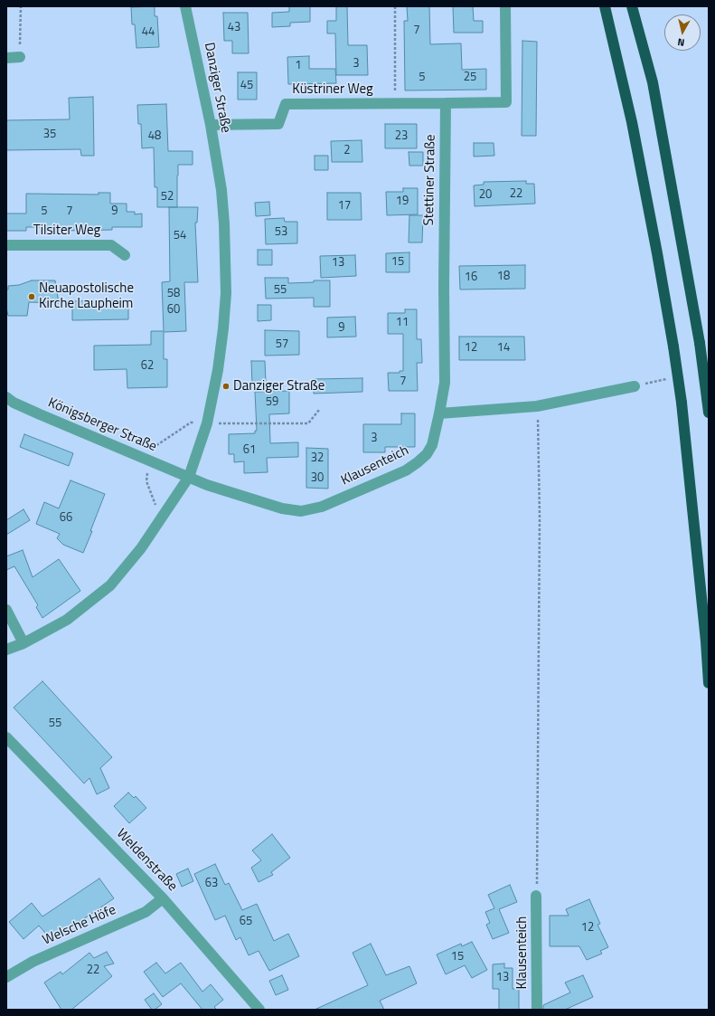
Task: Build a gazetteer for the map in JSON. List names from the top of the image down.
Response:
{
  "streets": {
    "street": [
      "Danziger Straße",
      "Küstriner Weg",
      "Stettiner Straße",
      "Tilsiter Weg",
      "Königsberger Straße",
      "Klausenteich",
      "Weldenstraße",
      "Welsche Höfe"
    ]
  },
  "crossings": [
    ["Danziger Straße", "Küstriner Weg"],
    ["Danziger Straße", "Königsberger Straße"],
    ["Danziger Straße", "Klausenteich"],
    ["Küstriner Weg", "Stettiner Straße"],
    ["Stettiner Straße", "Klausenteich"],
    ["Königsberger Straße", "Klausenteich"],
    ["Weldenstraße", "Welsche Höfe"]
  ],
  "places": ["Neuapostolische Kirche Laupheim", "Danziger Straße"],
  "house_numbers": [
    "43",
    "7",
    "44",
    "3",
    "1",
    "5",
    "25",
    "45",
    "35",
    "48",
    "23",
    "2",
    "22",
    "20",
    "52",
    "19",
    "17",
    "5",
    "7",
    "9",
    "53",
    "54",
    "15",
    "13",
    "18",
    "16",
    "55",
    "58",
    "60",
    "11",
    "9",
    "57",
    "12",
    "14",
    "62",
    "7",
    "59",
    "3",
    "61",
    "32",
    "30",
    "66",
    "55",
    "63",
    "65",
    "12",
    "15",
    "22",
    "13"
  ],
  "north": "bottom"
}
